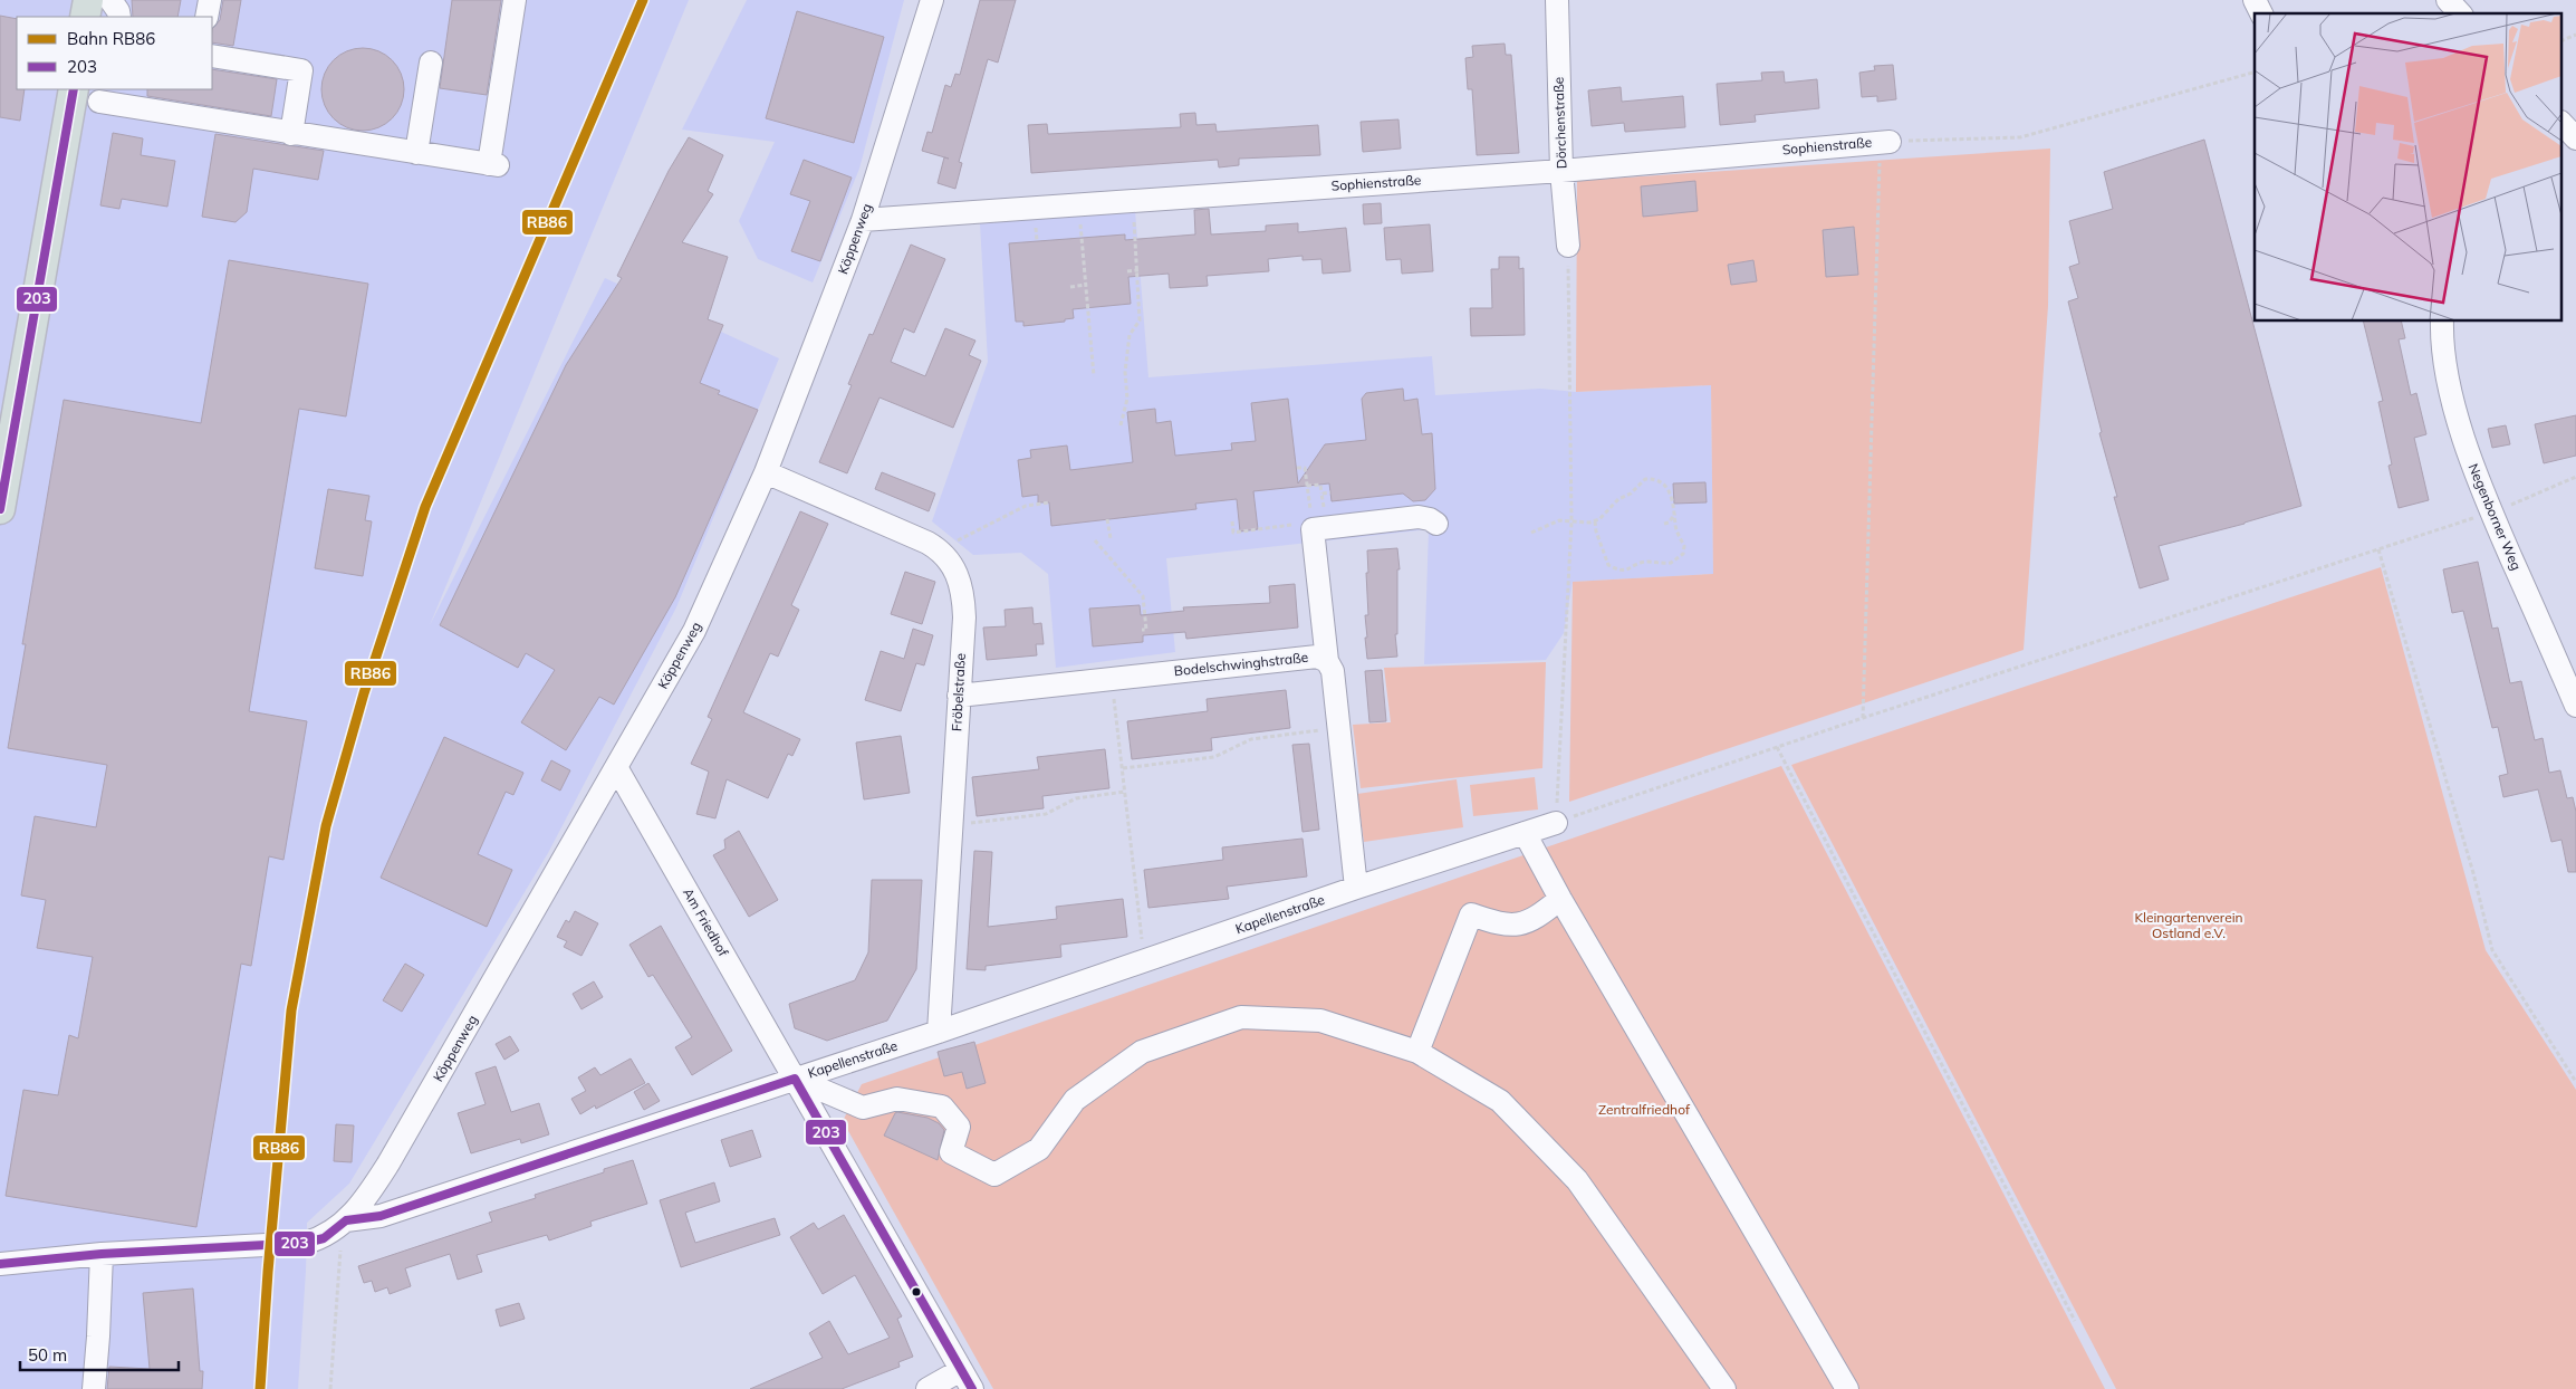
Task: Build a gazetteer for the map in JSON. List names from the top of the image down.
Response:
{
  "streets": {
    "street": [
      "Dörchenstraße",
      "Sophienstraße",
      "Köppenweg",
      "Negenborner Weg",
      "Bodelschwinghstraße",
      "Fröbelstraße",
      "Kapellenstraße",
      "Am Friedhof"
    ]
  },
  "crossings": [
    ["Dörchenstraße", "Sophienstraße"],
    ["Sophienstraße", "Köppenweg"],
    ["Köppenweg", "Fröbelstraße"],
    ["Köppenweg", "Kapellenstraße"],
    ["Köppenweg", "Am Friedhof"],
    ["Bodelschwinghstraße", "Fröbelstraße"],
    ["Bodelschwinghstraße", "Kapellenstraße"],
    ["Fröbelstraße", "Kapellenstraße"],
    ["Kapellenstraße", "Am Friedhof"]
  ],
  "parks": ["Kleingartenverein Ostland e.V.", "Zentralfriedhof"],
  "lines": ["rail line RB86", "transit line 203"],
  "legend": ["Bahn RB86", "203"],
  "scale_bar": "50 m"
}
